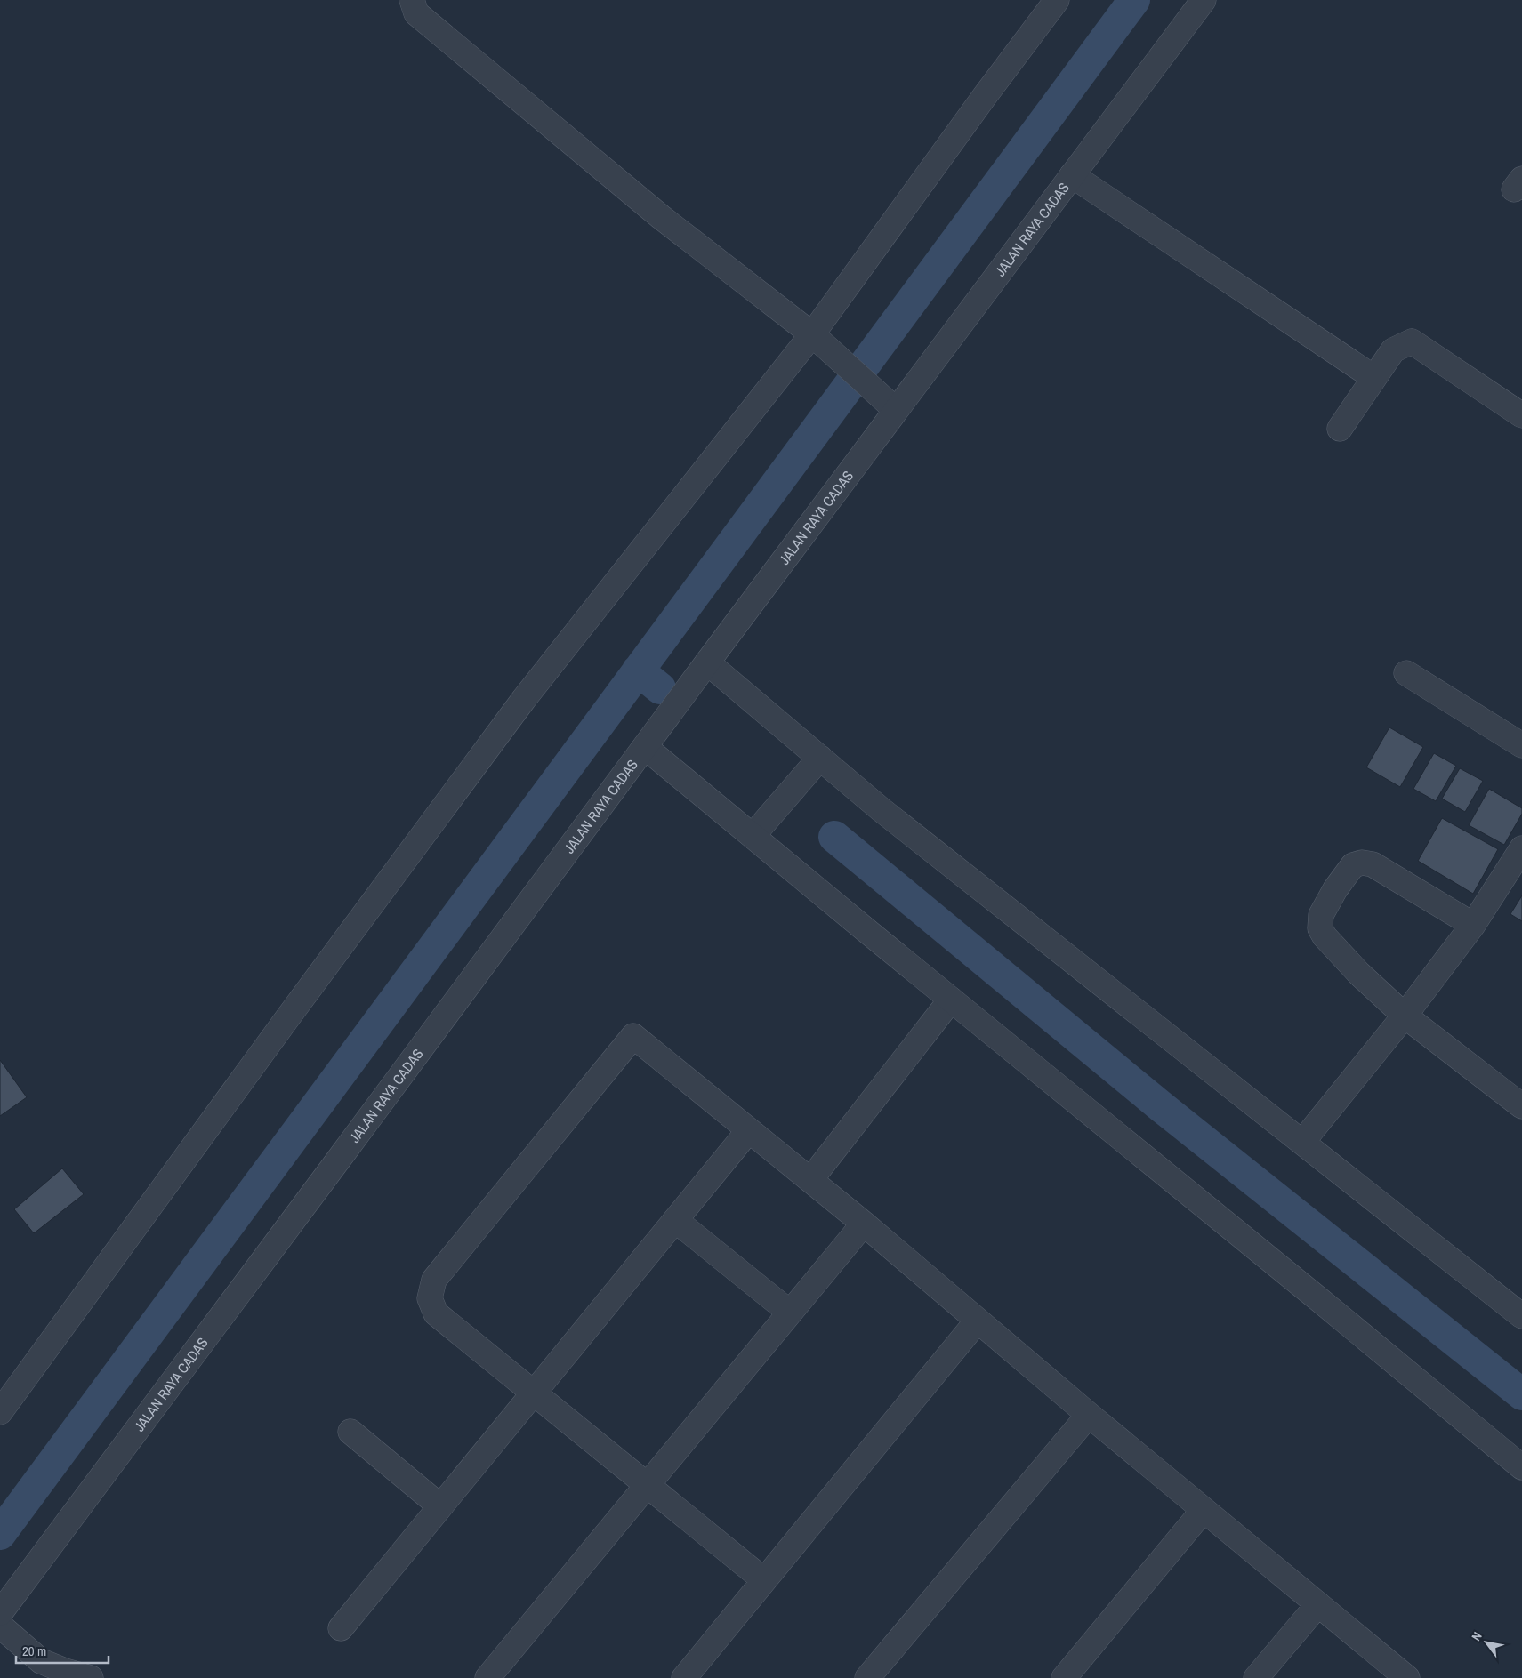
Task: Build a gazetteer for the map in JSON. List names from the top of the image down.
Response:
{
  "streets": {
    "street": ["JALAN RAYA CADAS"]
  },
  "scale_bar": "20 m",
  "north": "top left"
}
